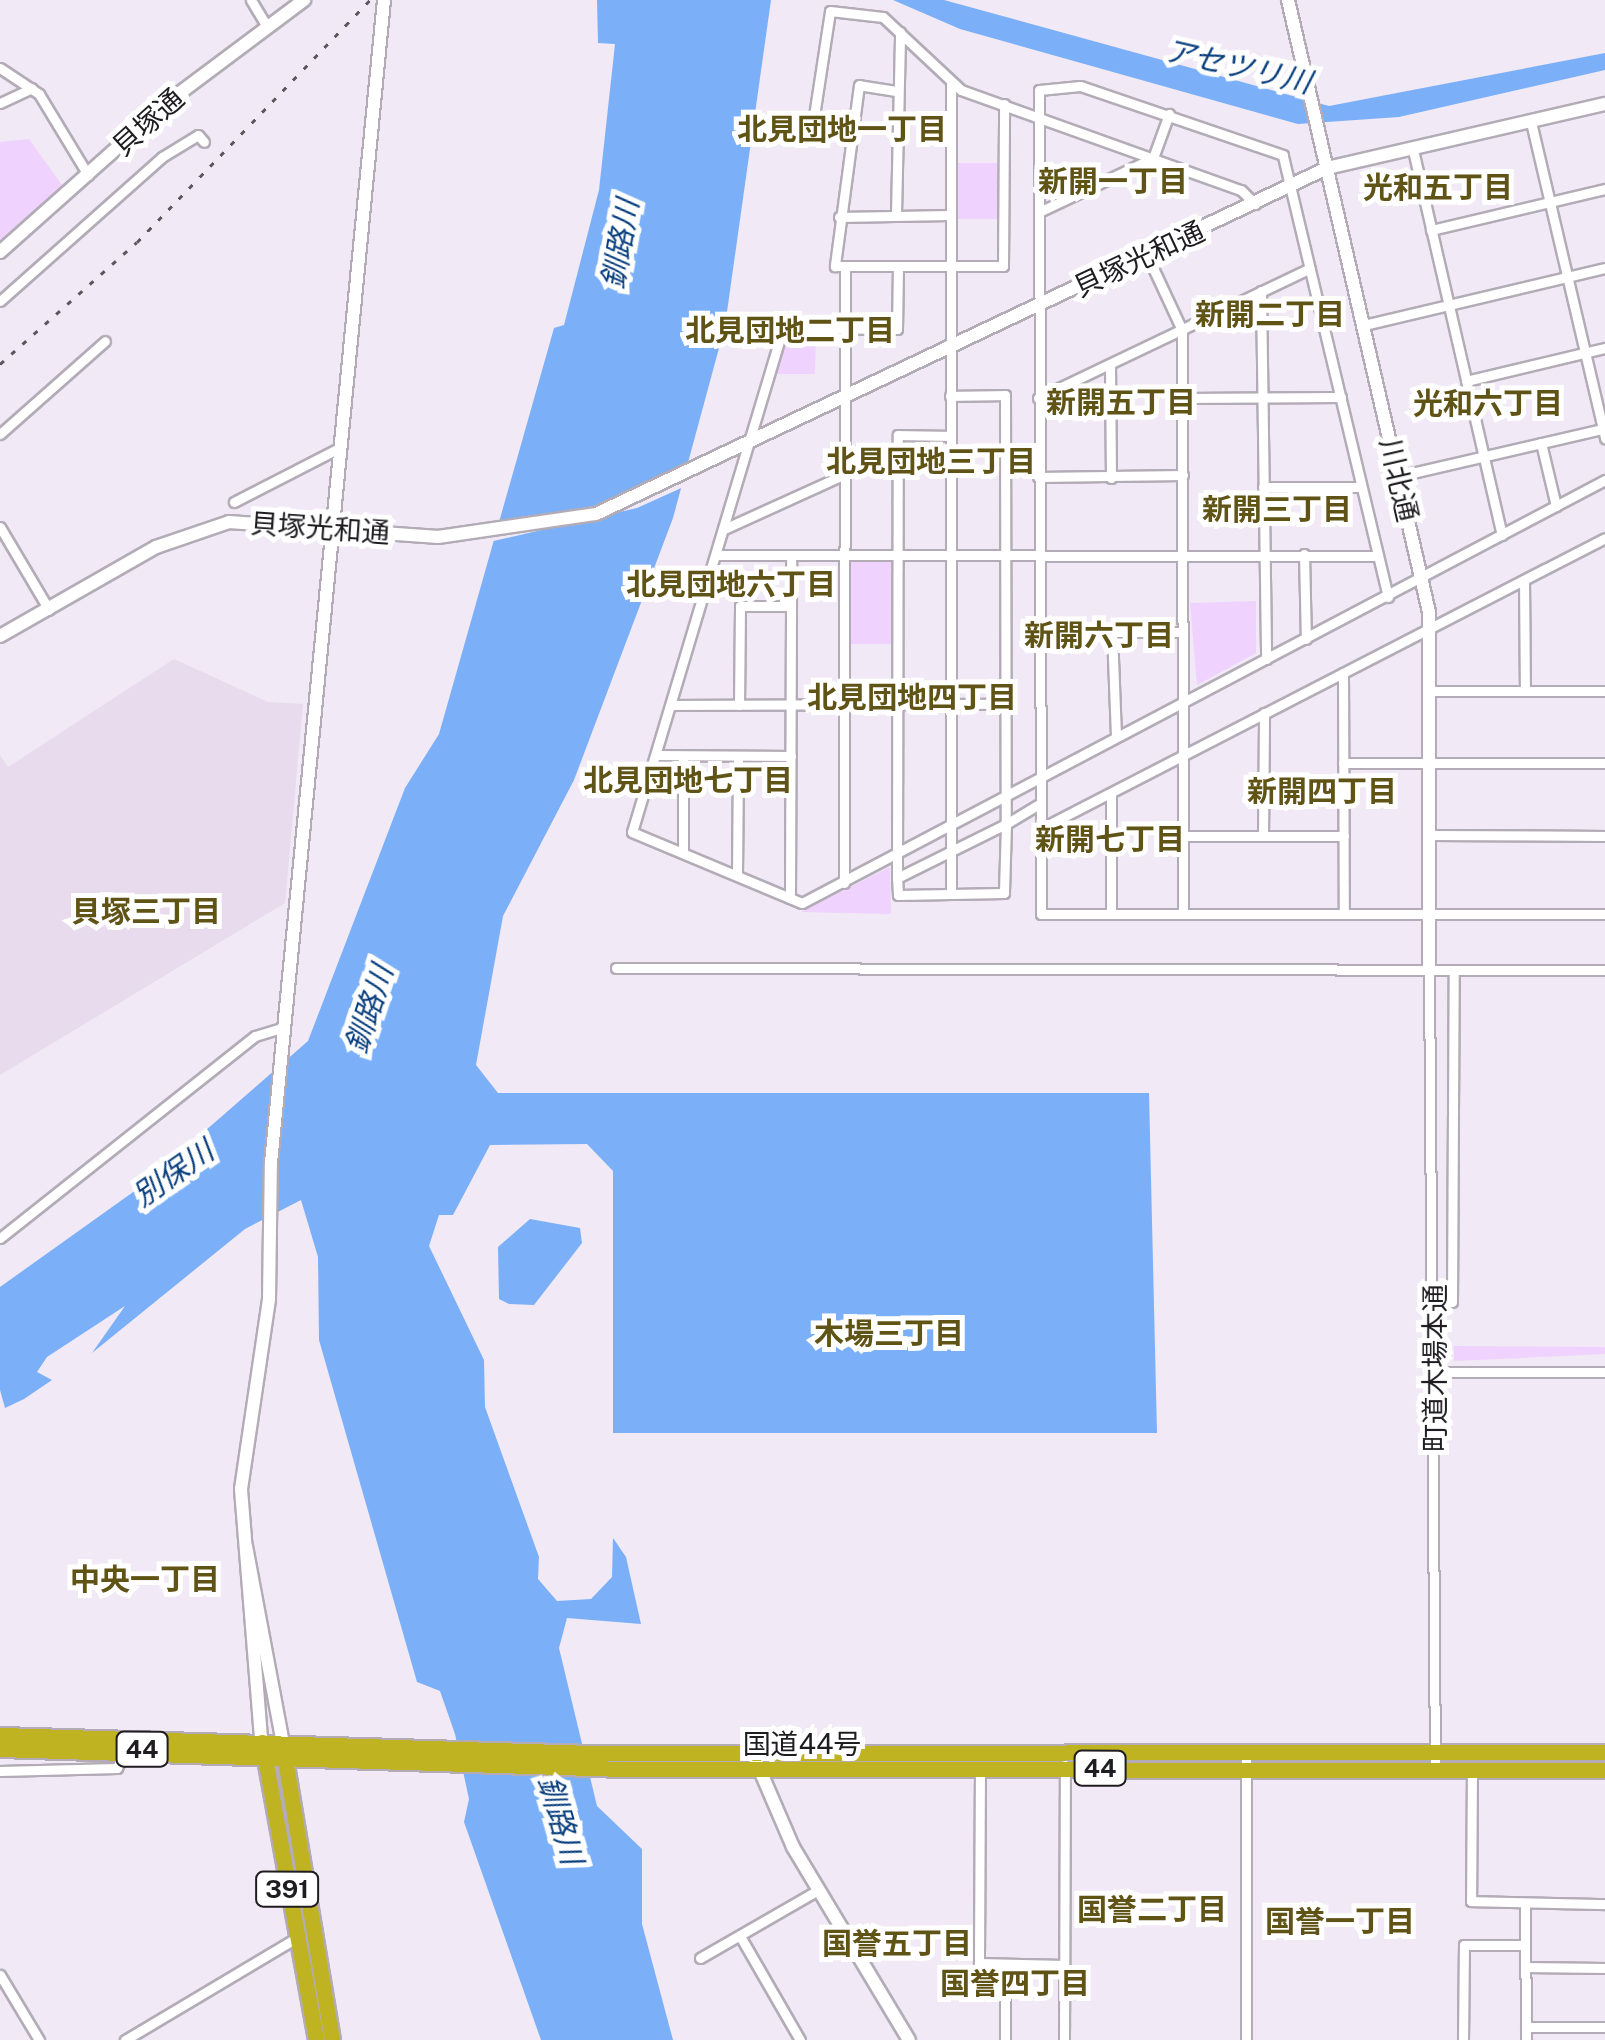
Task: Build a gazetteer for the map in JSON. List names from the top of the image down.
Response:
{
  "streets": {
    "highway": ["国道44号", "44", "391"],
    "street": [
      "貝塚通",
      "貝塚光和通",
      "川北通",
      "町道木場本通"
    ]
  },
  "crossings": [
    ["貝塚光和通", "川北通"],
    ["川北通", "町道木場本通"],
    ["町道木場本通", "国道44号"],
    ["国道44号", "391"]
  ],
  "districts": [
    "北見団地一丁目",
    "新開一丁目",
    "光和五丁目",
    "新開二丁目",
    "北見団地二丁目",
    "新開五丁目",
    "光和六丁目",
    "北見団地三丁目",
    "新開三丁目",
    "北見団地六丁目",
    "新開六丁目",
    "北見団地四丁目",
    "北見団地七丁目",
    "新開四丁目",
    "新開七丁目",
    "貝塚三丁目",
    "木場三丁目",
    "中央一丁目",
    "国誉二丁目",
    "国誉一丁目",
    "国誉五丁目",
    "国誉四丁目"
  ],
  "water": ["アセツリ川", "釧路川", "別保川"]
}
